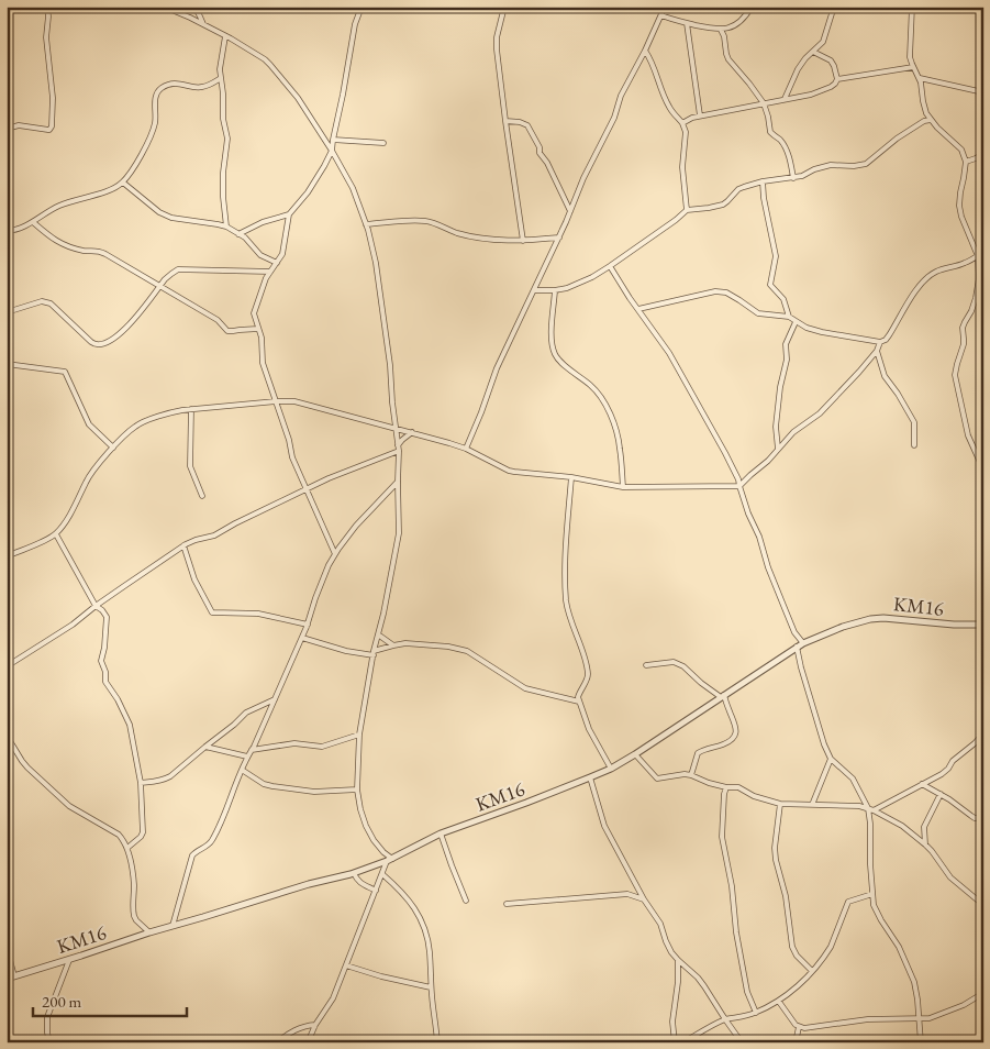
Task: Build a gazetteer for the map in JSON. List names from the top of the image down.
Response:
{
  "streets": {
    "street": ["KM16"]
  },
  "scale_bar": "200 m"
}
